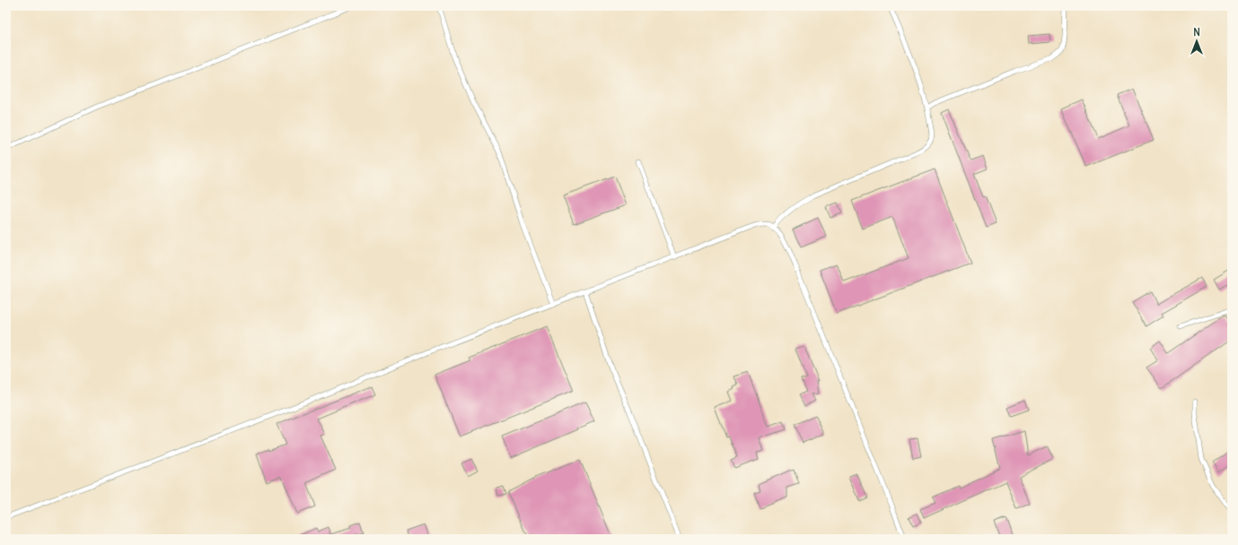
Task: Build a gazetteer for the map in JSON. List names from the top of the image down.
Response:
{
  "north": "top"
}
